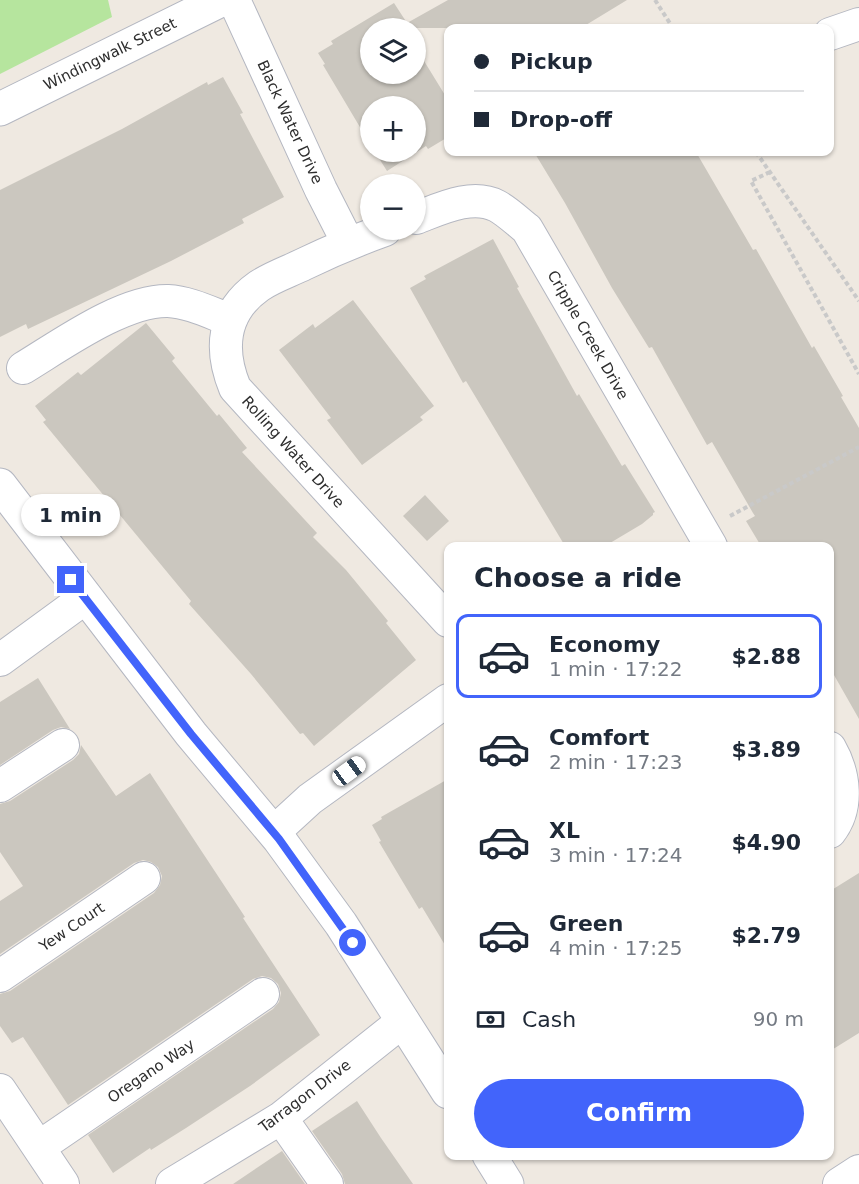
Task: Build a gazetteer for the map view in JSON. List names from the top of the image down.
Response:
{
  "streets": {
    "street": [
      "Windingwalk Street",
      "Black Water Drive",
      "Cripple Creek Drive",
      "Rolling Water Drive",
      "Yew Court",
      "Oregano Way",
      "Tarragon Drive"
    ]
  },
  "crossings": [
    ["Black Water Drive", "Rolling Water Drive"]
  ],
  "page": {
    "map_buttons": ["+", "−"],
    "banner": ["Pickup", "Drop-off"],
    "bubble": "1 min",
    "heading": "Choose a ride",
    "list": [
      {
        "name": "Economy",
        "note": "1 min · 17:22",
        "value": "$2.88"
      },
      {
        "name": "Comfort",
        "note": "2 min · 17:23",
        "value": "$3.89"
      },
      {
        "name": "XL",
        "note": "3 min · 17:24",
        "value": "$4.90"
      },
      {
        "name": "Green",
        "note": "4 min · 17:25",
        "value": "$2.79"
      }
    ],
    "pay": ["Cash", "90 m"],
    "buttons": "Confirm"
  }
}
